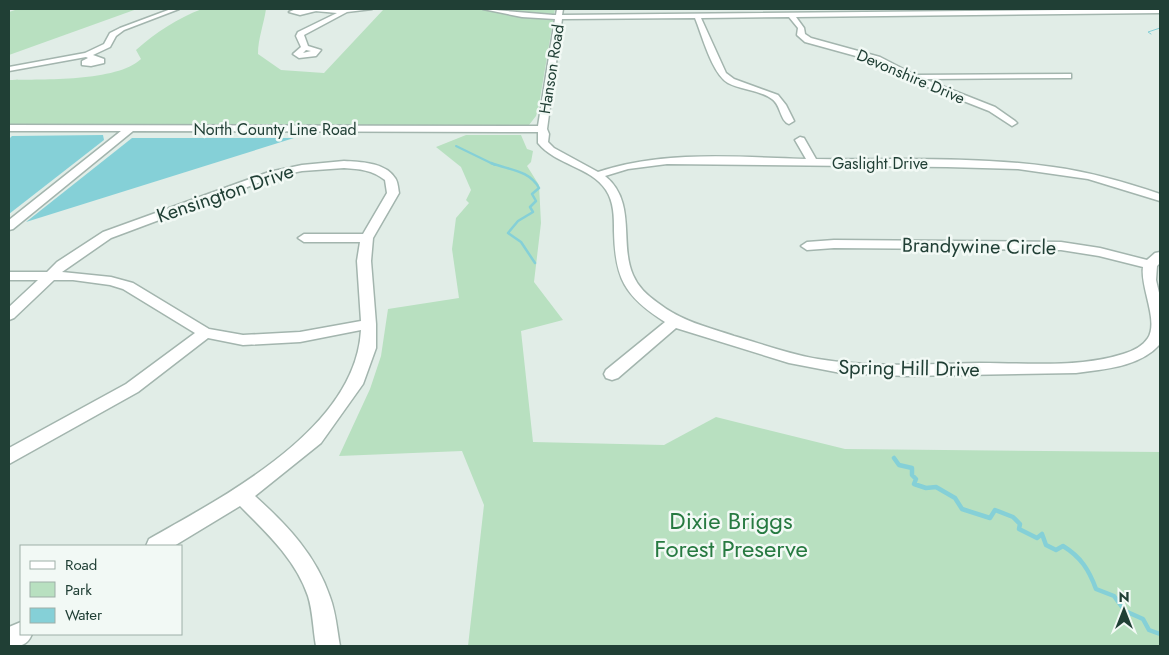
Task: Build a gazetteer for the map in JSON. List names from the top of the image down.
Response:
{
  "streets": {
    "street": [
      "Hanson Road",
      "Devonshire Drive",
      "North County Line Road",
      "Gaslight Drive",
      "Kensington Drive",
      "Brandywine Circle",
      "Spring Hill Drive"
    ]
  },
  "crossings": [
    ["Hanson Road", "North County Line Road"],
    ["Hanson Road", "Spring Hill Drive"],
    ["North County Line Road", "Spring Hill Drive"],
    ["Gaslight Drive", "Spring Hill Drive"],
    ["Brandywine Circle", "Spring Hill Drive"]
  ],
  "parks": ["Dixie Briggs Forest Preserve"],
  "legend": ["Road", "Park", "Water"],
  "north": "top"
}
